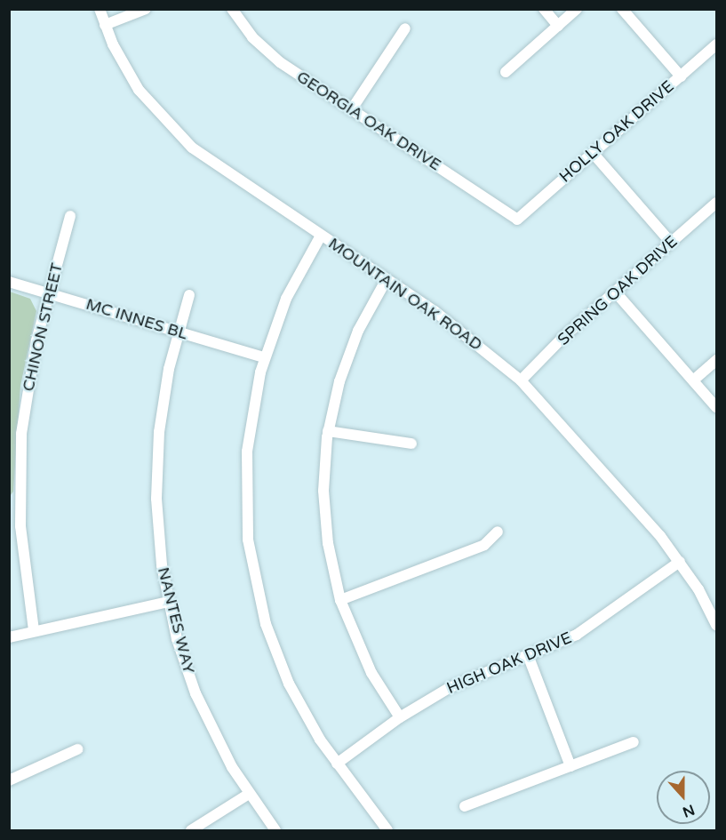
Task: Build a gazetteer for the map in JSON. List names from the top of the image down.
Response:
{
  "streets": {
    "street": [
      "GEORGIA OAK DRIVE",
      "HOLLY OAK DRIVE",
      "SPRING OAK DRIVE",
      "MOUNTAIN OAK ROAD",
      "MC INNES BL",
      "CHINON STREET",
      "NANTES WAY",
      "HIGH OAK DRIVE"
    ]
  },
  "crossings": [
    ["GEORGIA OAK DRIVE", "HOLLY OAK DRIVE"],
    ["SPRING OAK DRIVE", "MOUNTAIN OAK ROAD"],
    ["MOUNTAIN OAK ROAD", "HIGH OAK DRIVE"],
    ["MC INNES BL", "CHINON STREET"],
    ["MC INNES BL", "NANTES WAY"]
  ],
  "north": "bottom"
}
